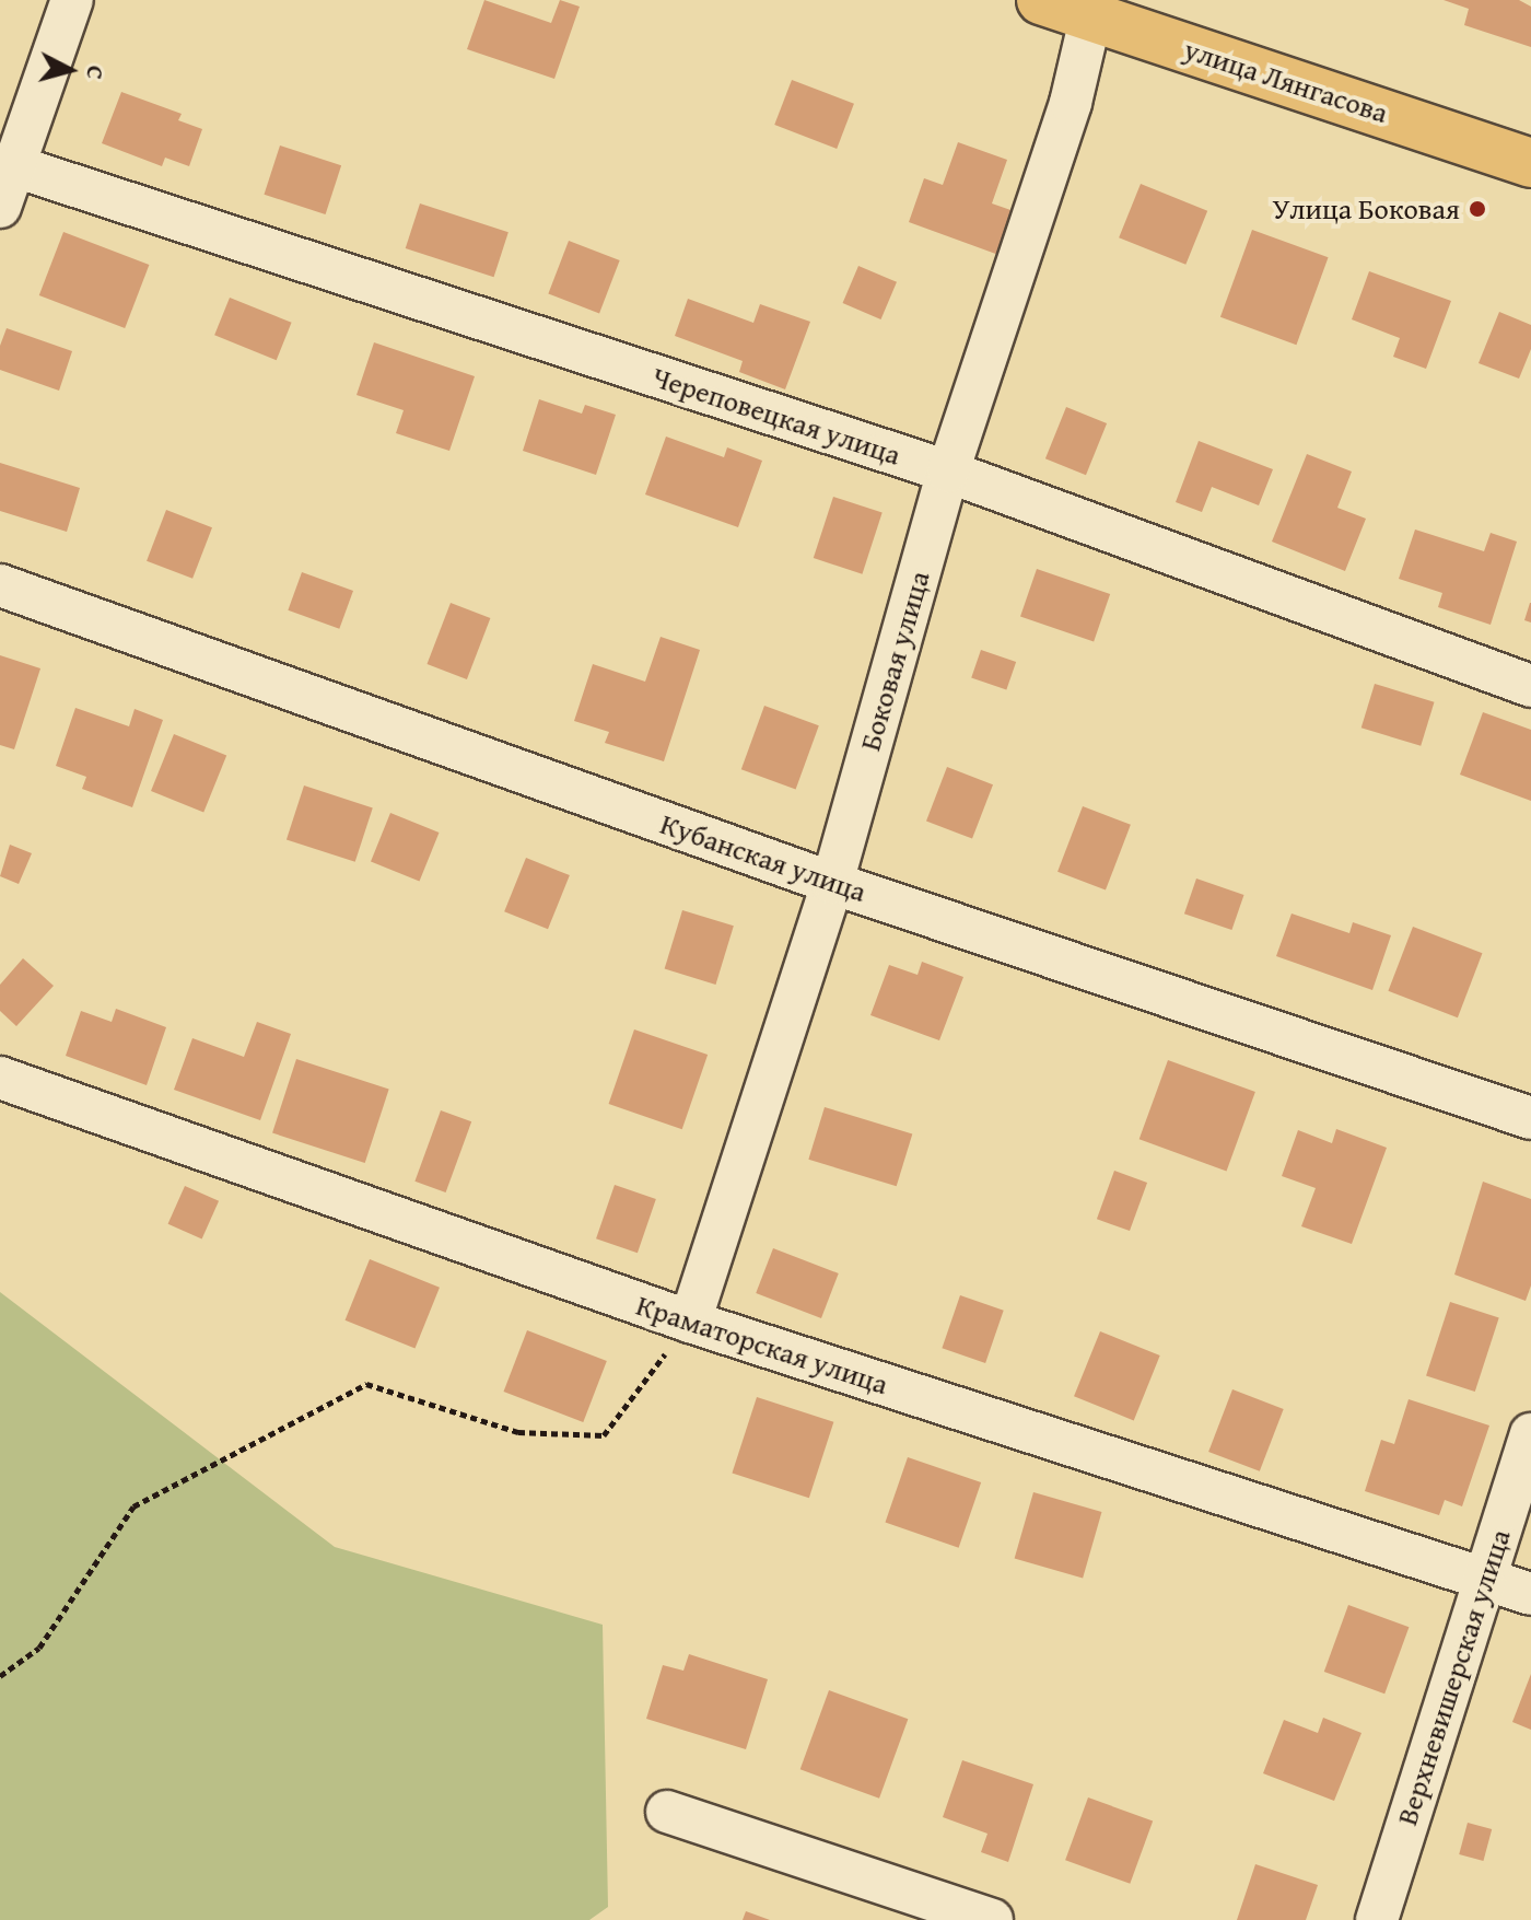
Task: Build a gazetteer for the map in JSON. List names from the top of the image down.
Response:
{
  "streets": {
    "main road": ["улица Лянгасова"],
    "street": [
      "Череповецкая улица",
      "Боковая улица",
      "Кубанская улица",
      "Краматорская улица",
      "Верхневишерская улица"
    ]
  },
  "crossings": [
    ["улица Лянгасова", "Боковая улица"],
    ["Череповецкая улица", "Боковая улица"],
    ["Боковая улица", "Кубанская улица"],
    ["Боковая улица", "Краматорская улица"],
    ["Краматорская улица", "Верхневишерская улица"]
  ],
  "places": ["Улица Боковая"],
  "north": "right"
}
